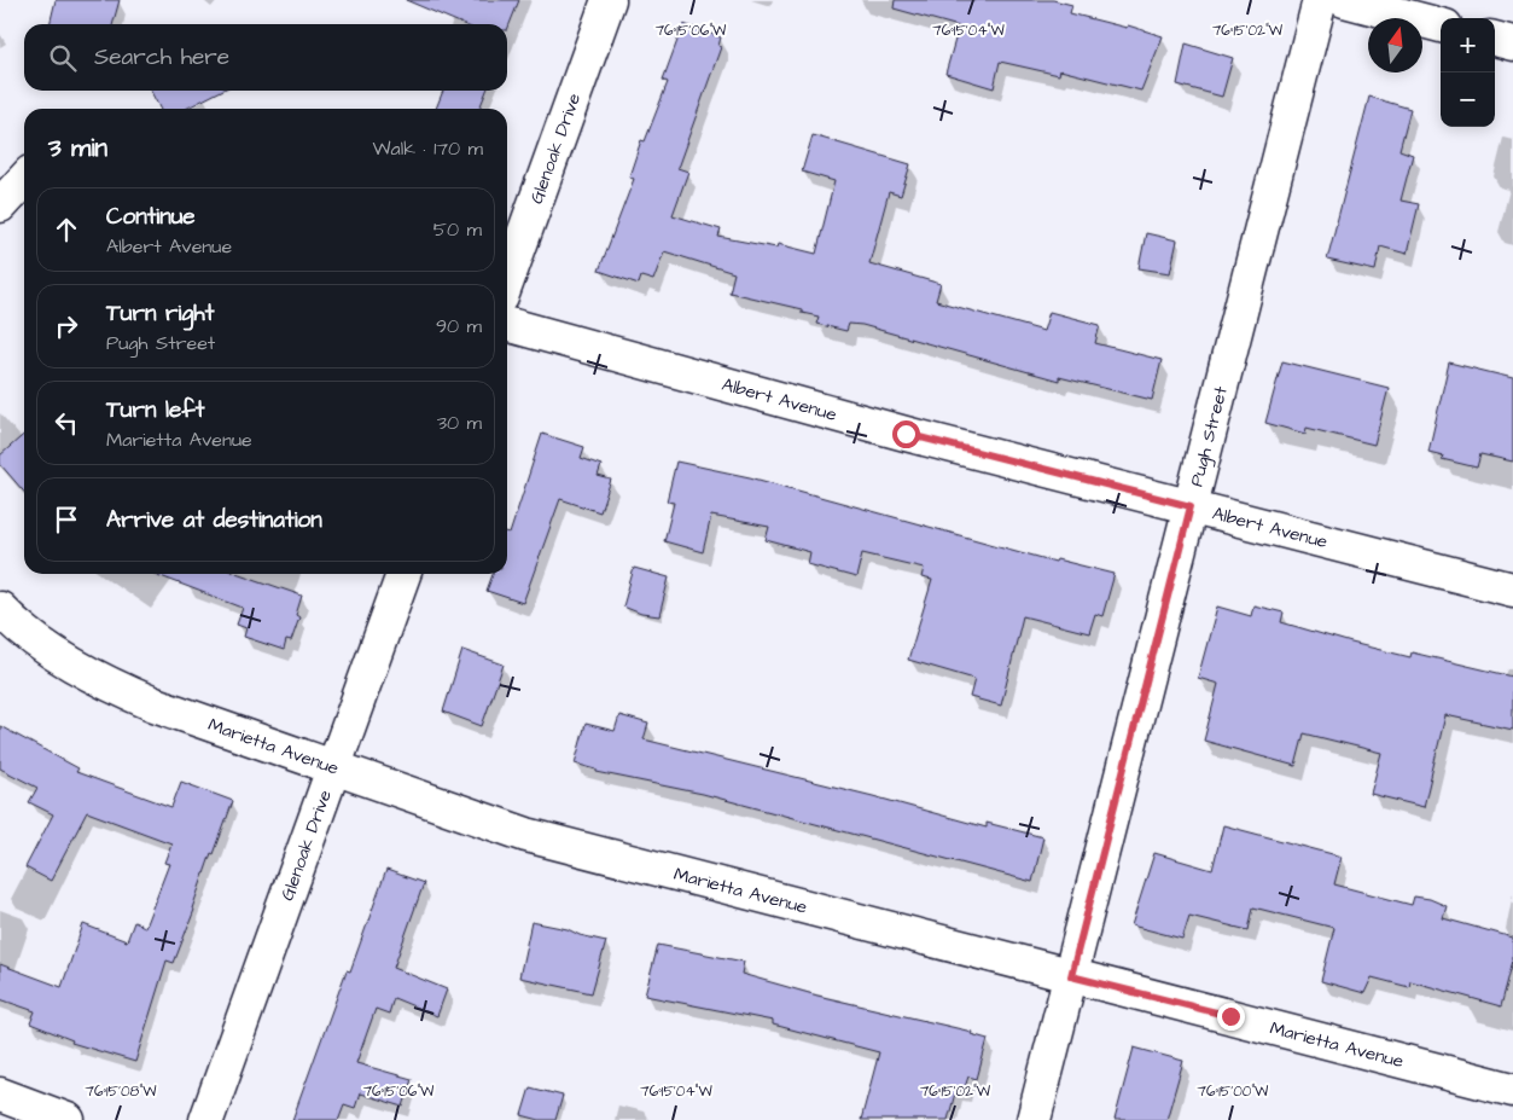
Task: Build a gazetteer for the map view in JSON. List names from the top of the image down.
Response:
{
  "streets": {
    "street": [
      "Glenoak Drive",
      "Albert Avenue",
      "Pugh Street",
      "Marietta Avenue"
    ]
  },
  "crossings": [
    ["Glenoak Drive", "Marietta Avenue"],
    ["Albert Avenue", "Pugh Street"],
    ["Pugh Street", "Marietta Avenue"]
  ],
  "north": "top",
  "page": {
    "map_buttons": ["+", "−"],
    "search": "Search here",
    "heading": ["3 min", "Walk · 170 m"],
    "list": [
      ["Continue", "Albert Avenue", "50 m"],
      ["Turn right", "Pugh Street", "90 m"],
      ["Turn left", "Marietta Avenue", "30 m"],
      "Arrive at destination"
    ]
  },
  "coordinates": [
    "76°15'06\"W",
    "76°15'04\"W",
    "76°15'02\"W",
    "76°15'08\"W",
    "76°15'00\"W"
  ]
}
